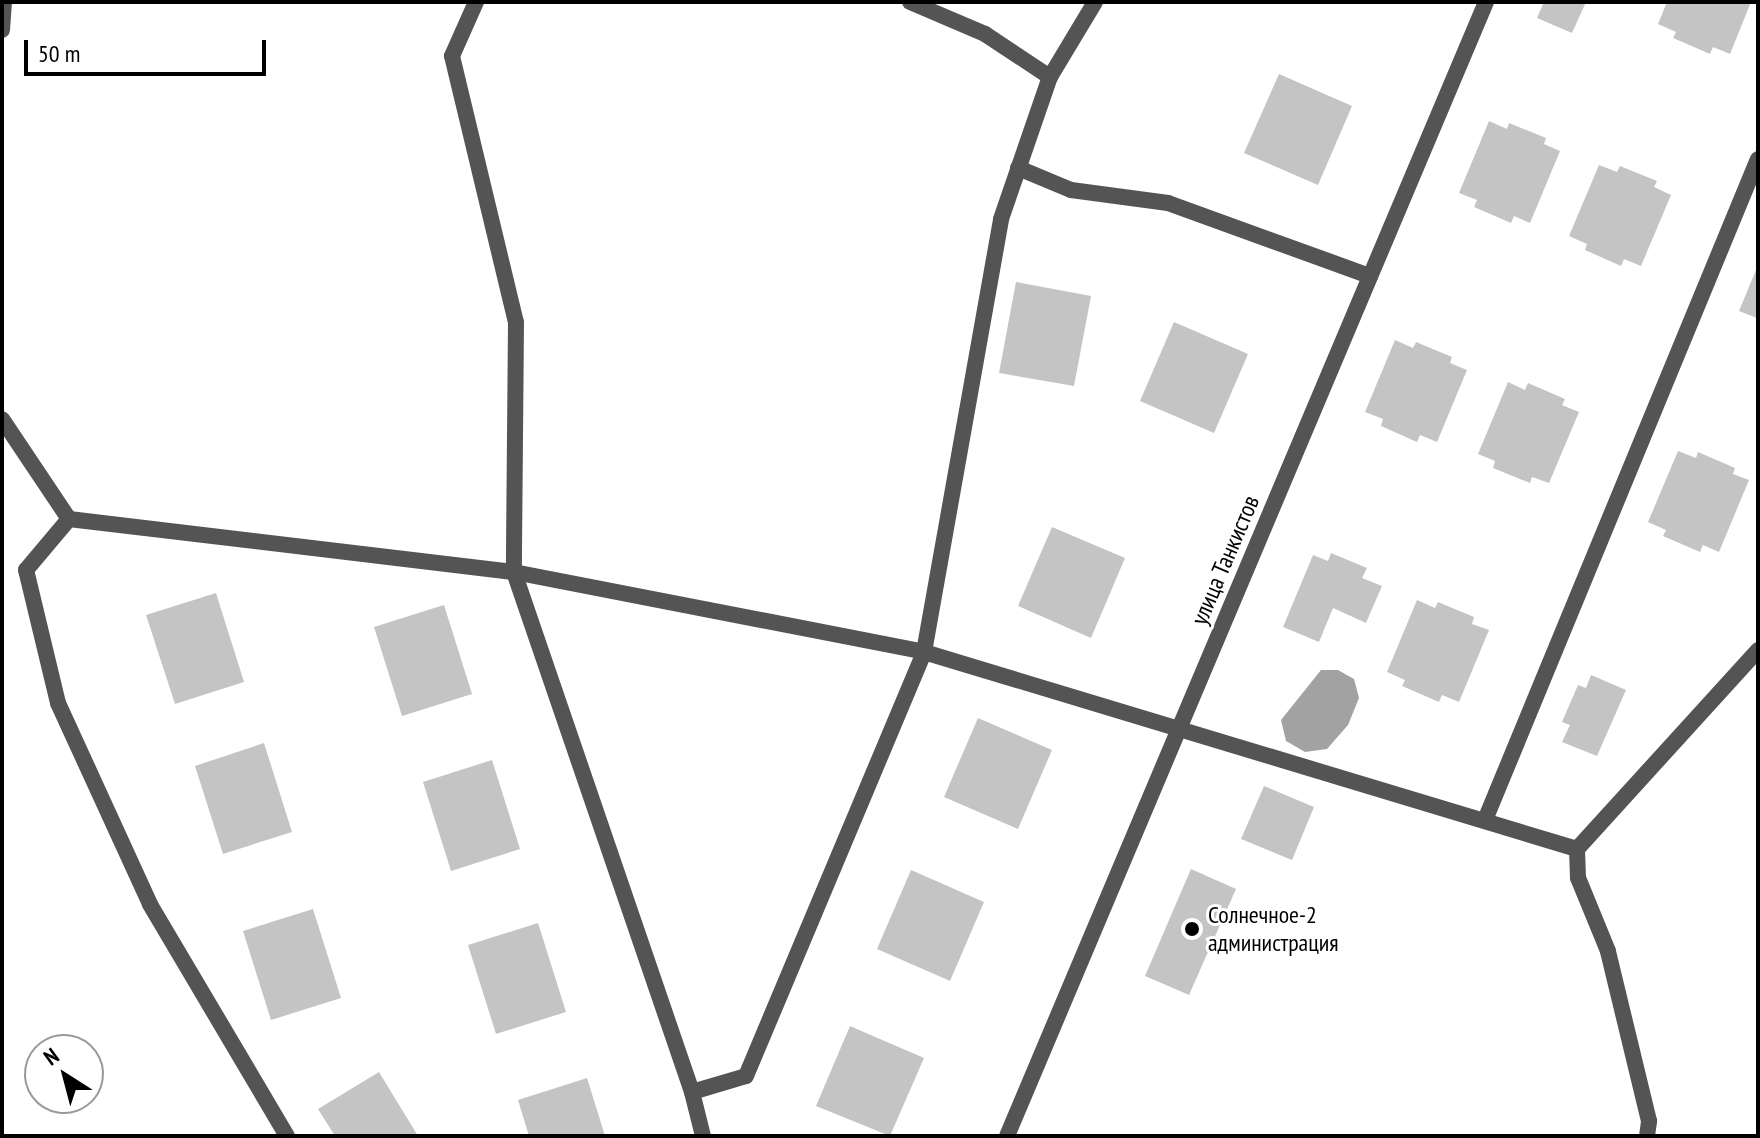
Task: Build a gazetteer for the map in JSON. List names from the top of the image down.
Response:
{
  "streets": {
    "street": ["улица Танкистов"]
  },
  "places": ["Солнечное-2 администрация"],
  "scale_bar": "50 m",
  "north": "top left"
}
